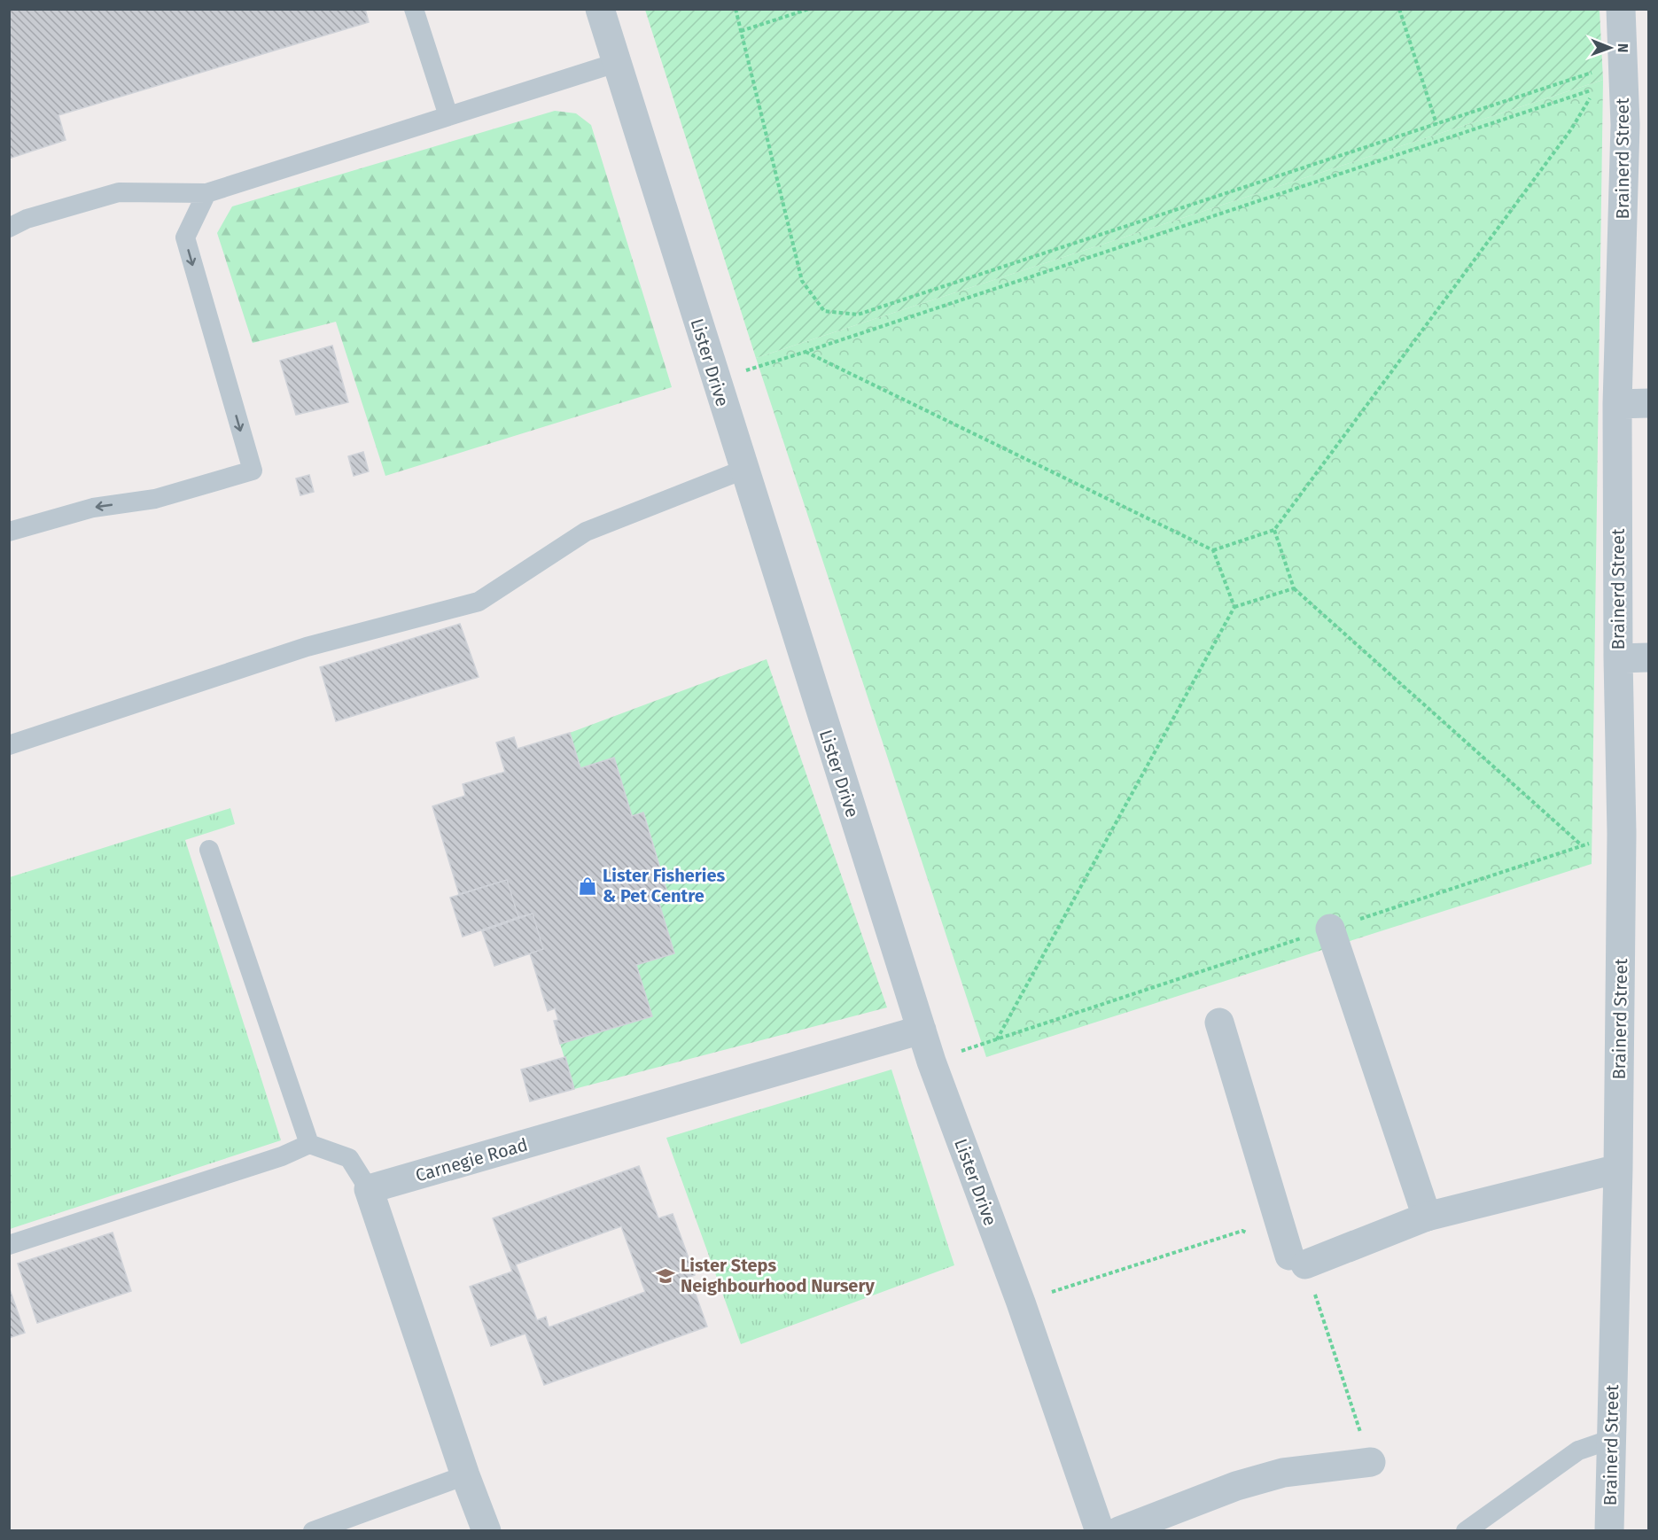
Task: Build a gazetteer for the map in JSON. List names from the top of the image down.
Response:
{
  "streets": {
    "street": ["Brainerd Street", "Lister Drive", "Carnegie Road"]
  },
  "crossings": [
    ["Lister Drive", "Carnegie Road"]
  ],
  "places": {
    "shop": ["Lister Fisheries & Pet Centre"],
    "school or university": ["Lister Steps Neighbourhood Nursery"]
  },
  "north": "right"
}
